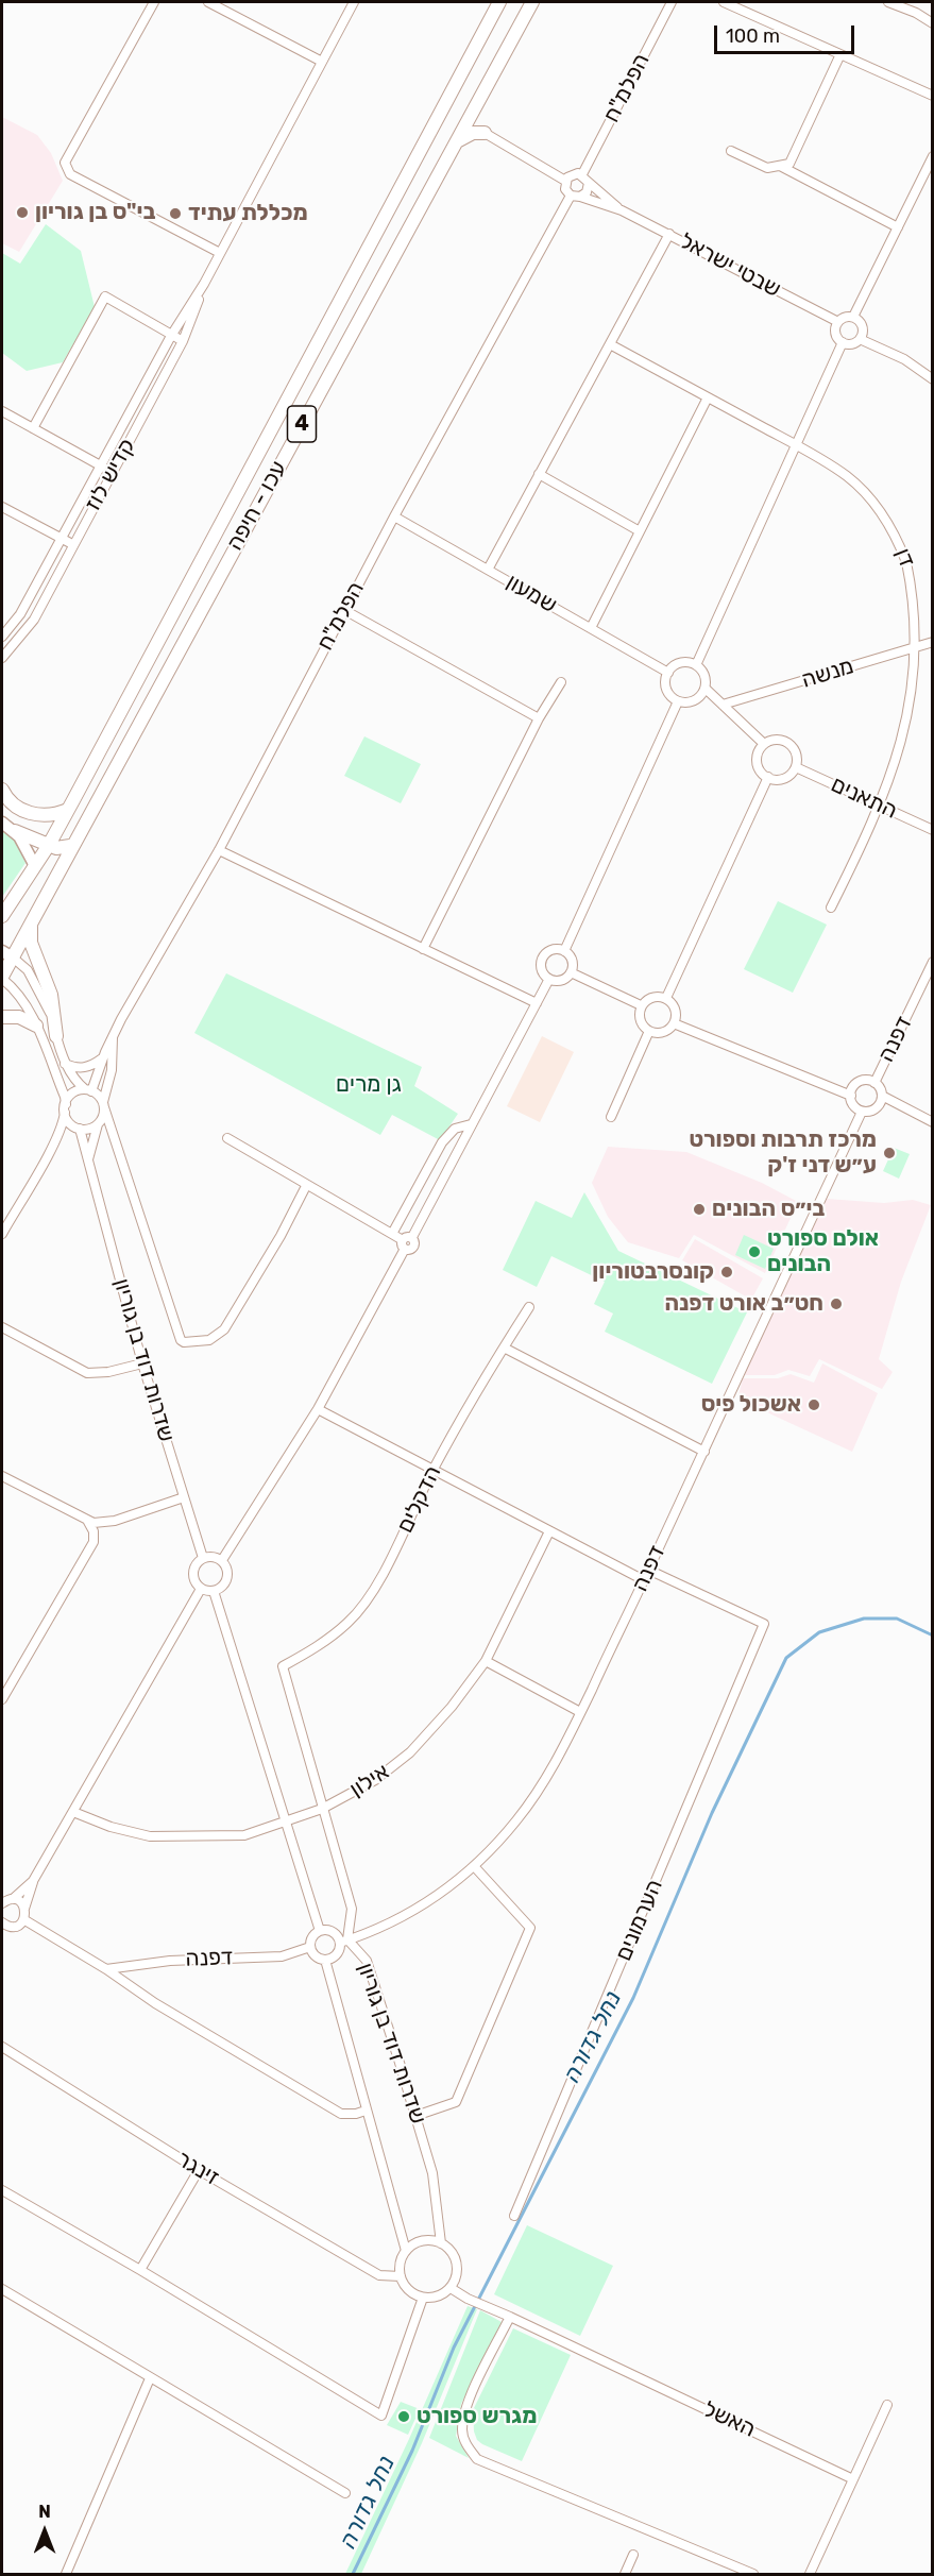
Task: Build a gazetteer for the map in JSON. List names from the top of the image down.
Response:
{
  "streets": {
    "highway": ["4", "עכו - חיפה"],
    "street": [
      "הפלמ\"ח",
      "שבטי ישראל",
      "קדיש לוז",
      "דן",
      "שמעון",
      "מנשה",
      "התאנים",
      "דפנה",
      "שדרות דוד בן גוריון",
      "הדקלים",
      "אילון",
      "הערמונים",
      "זינגר",
      "האשל"
    ]
  },
  "crossings": [
    ["הפלמ\"ח", "שבטי ישראל"],
    ["הפלמ\"ח", "שמעון"],
    ["הפלמ\"ח", "שדרות דוד בן גוריון"],
    ["דן", "מנשה"],
    ["דן", "התאנים"],
    ["דפנה", "שדרות דוד בן גוריון"],
    ["דפנה", "הערמונים"],
    ["שדרות דוד בן גוריון", "הדקלים"],
    ["שדרות דוד בן גוריון", "אילון"],
    ["שדרות דוד בן גוריון", "זינגר"],
    ["שדרות דוד בן גוריון", "האשל"],
    ["זינגר", "האשל"]
  ],
  "water": ["נחל גדורה"],
  "parks": ["גן מרים"],
  "places": [
    "בי\"ס בן גוריון",
    "מכללת עתיד",
    "מרכז תרבות וספורט ע״ש דני ז'ק",
    "בי״ס הבונים",
    "אולם ספורט הבונים",
    "קונסרבטוריון",
    "חט״ב אורט דפנה",
    "אשכול פיס",
    "מגרש ספורט"
  ],
  "scale_bar": "100 m",
  "north": "top"
}
